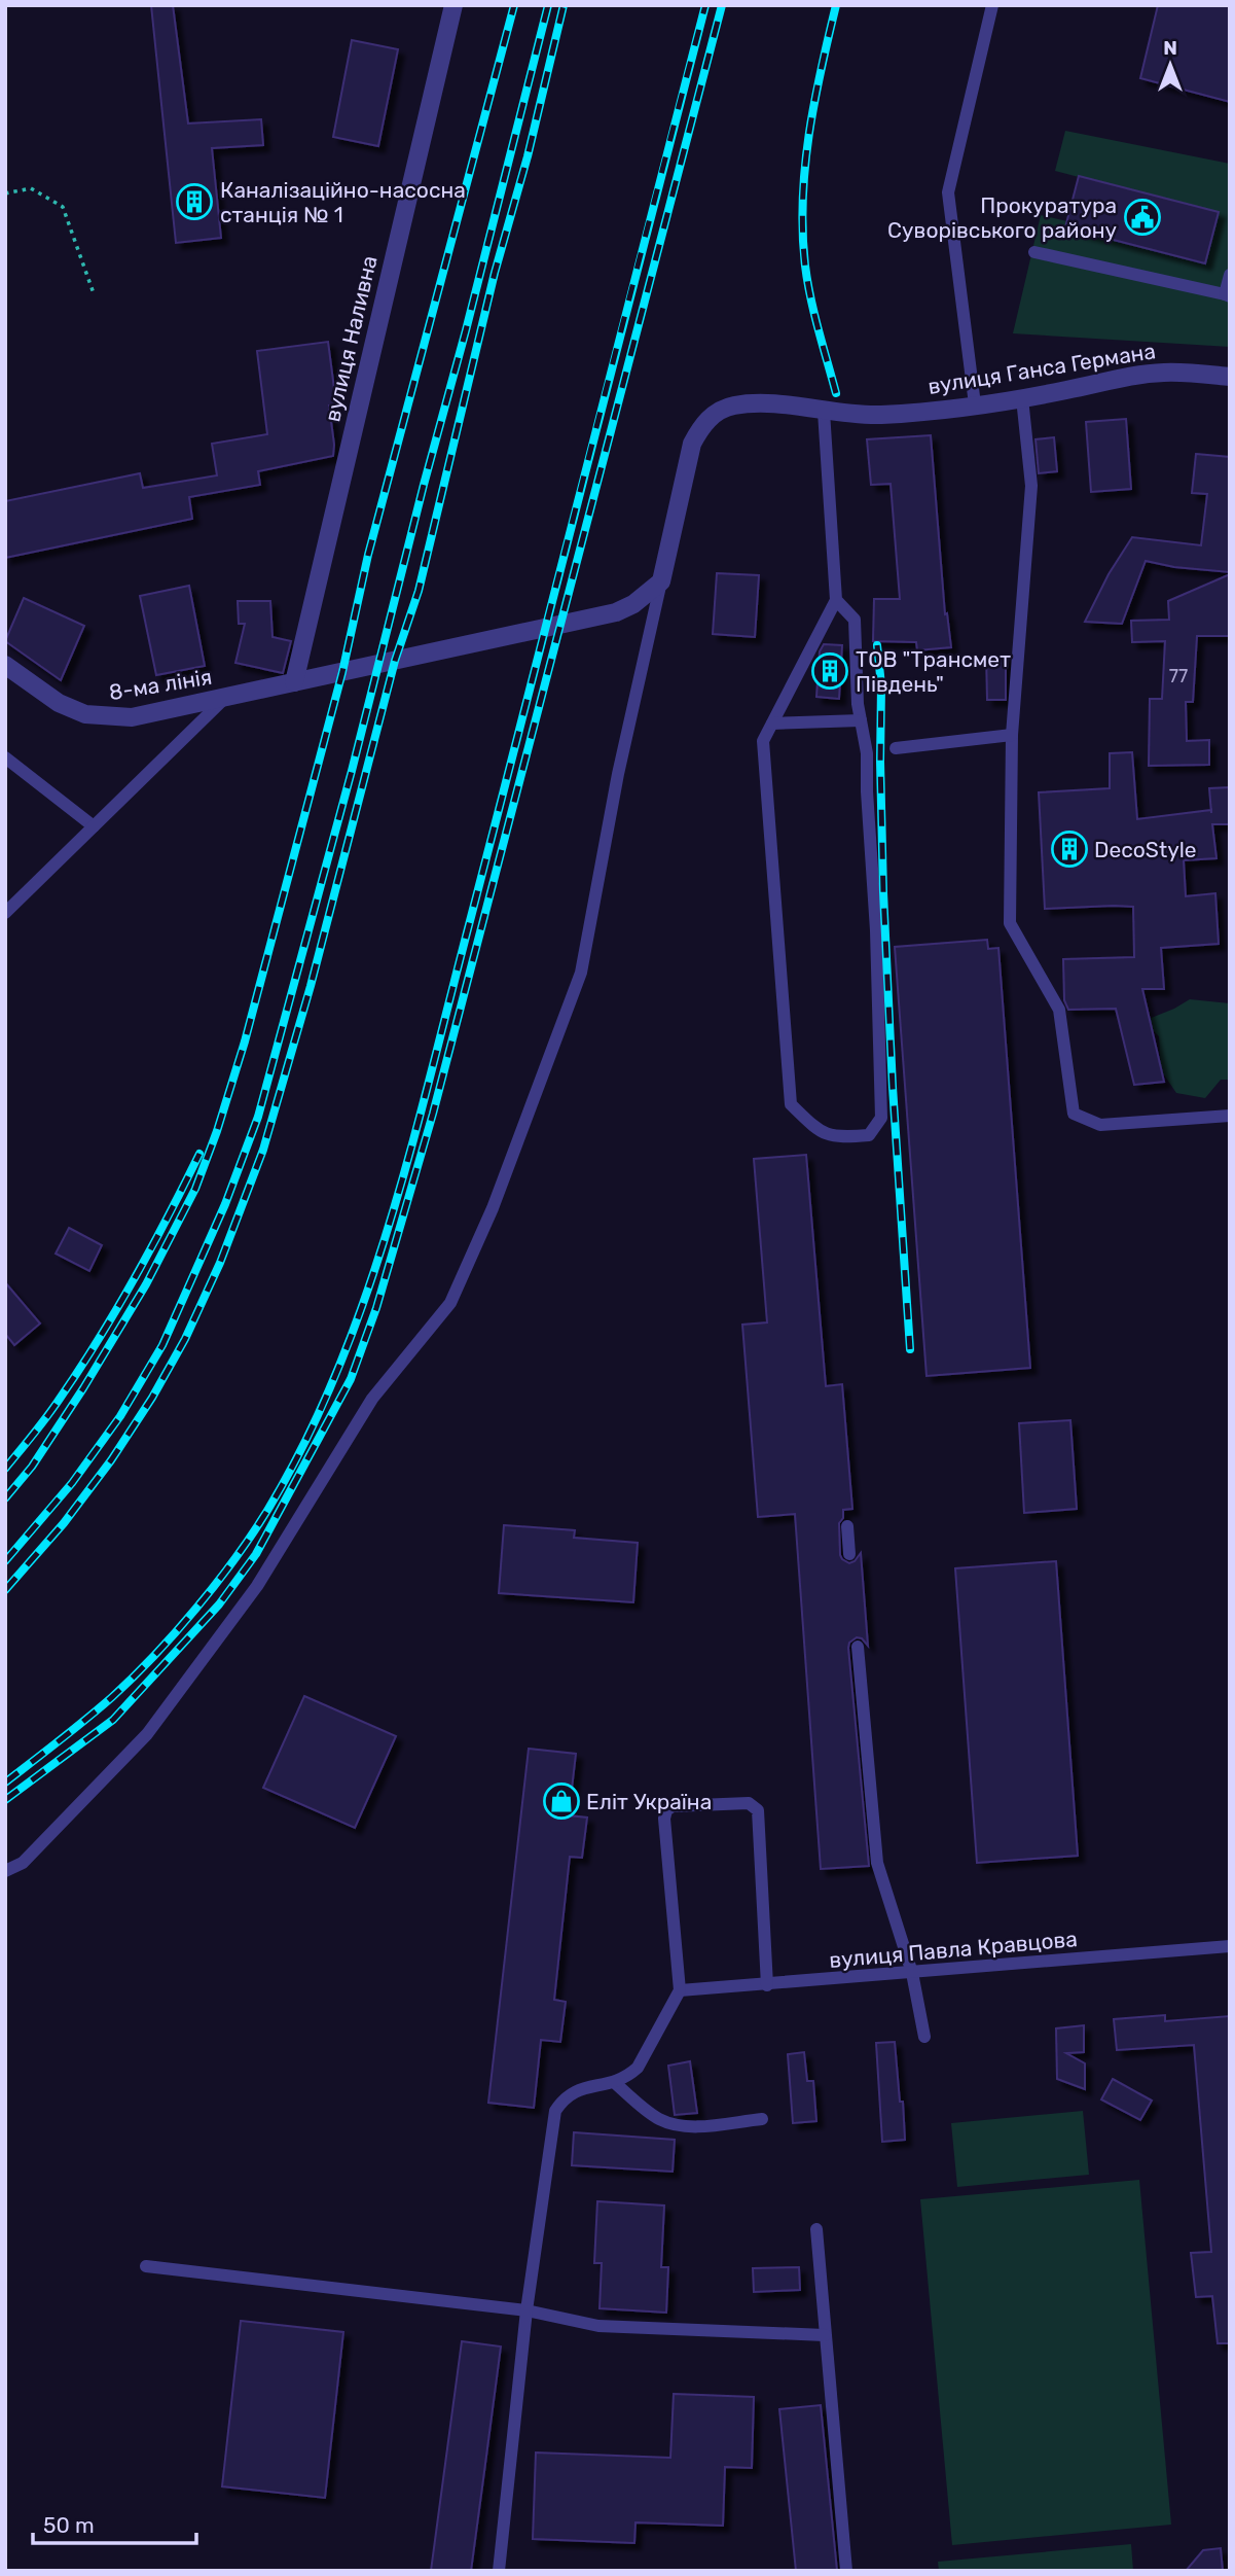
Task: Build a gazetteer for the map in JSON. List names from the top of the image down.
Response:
{
  "streets": {
    "street": ["вулиця Наливна", "вулиця Ганса Германа", "8-ма лінія"],
    "lane": ["вулиця Павла Кравцова"]
  },
  "crossings": [
    ["вулиця Наливна", "8-ма лінія"],
    ["вулиця Ганса Германа", "8-ма лінія"]
  ],
  "places": {
    "building": ["Каналізаційно-насосна станція № 1", "ТОВ \"Трансмет Південь\"", "DecoStyle"],
    "public building": ["Прокуратура Суворівського району"],
    "shop": ["Еліт Україна"]
  },
  "house_numbers": ["77"],
  "scale_bar": "50 m",
  "north": "top"
}
